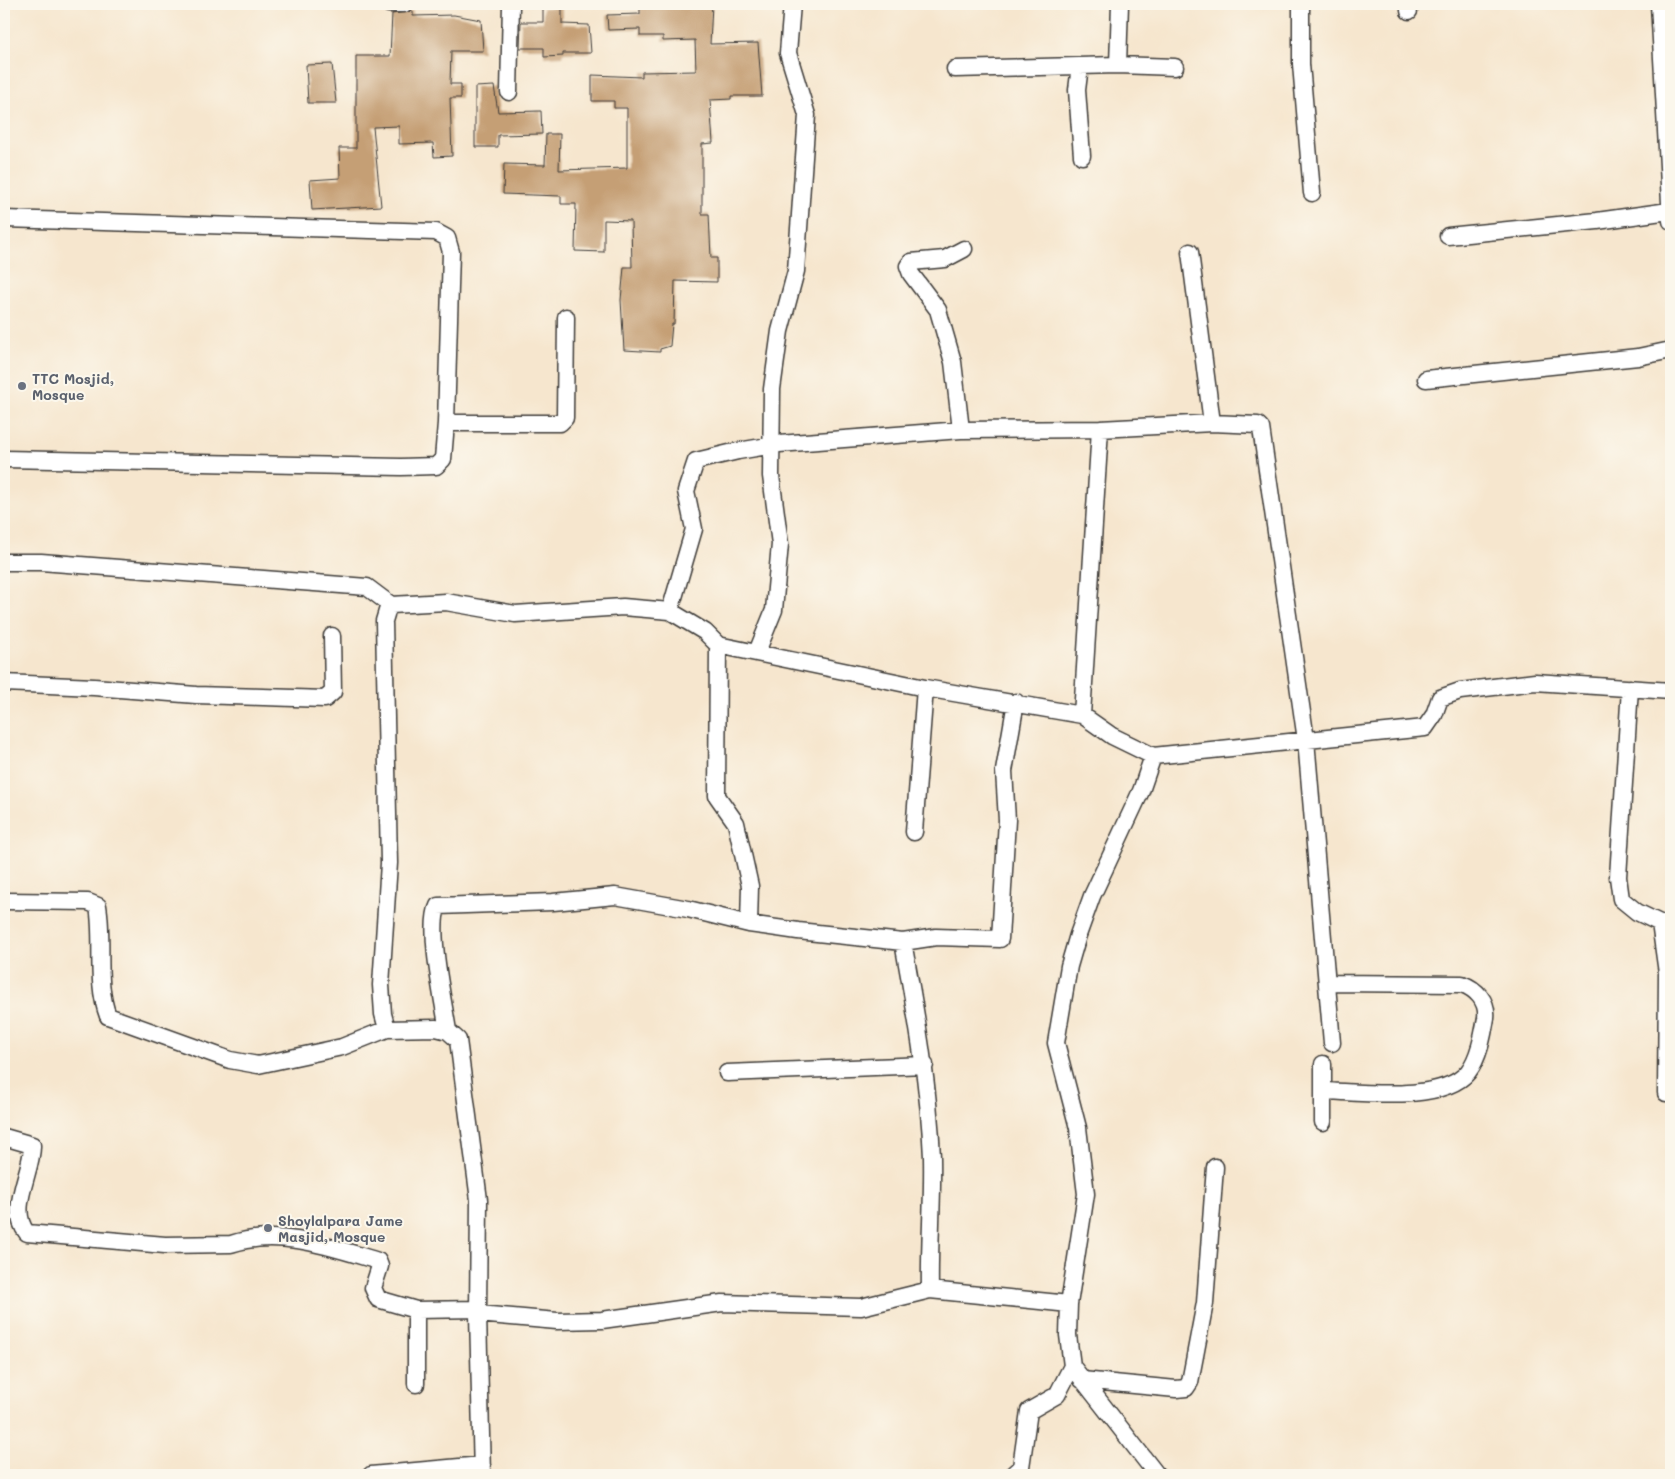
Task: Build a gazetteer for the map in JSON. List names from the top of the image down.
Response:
{
  "places": ["TTC Mosjid, Mosque", "Shoylalpara Jame Masjid, Mosque"]
}
